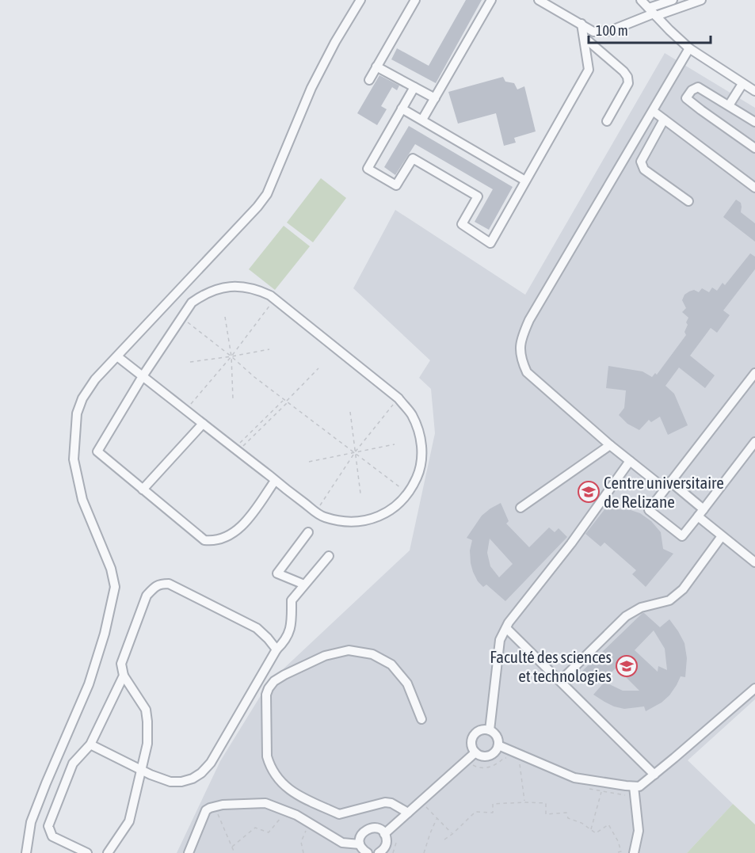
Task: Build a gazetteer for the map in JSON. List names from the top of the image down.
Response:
{
  "places": {
    "school or university": ["Centre universitaire de Relizane", "Faculté des sciences et technologies"]
  },
  "scale_bar": "100 m"
}
